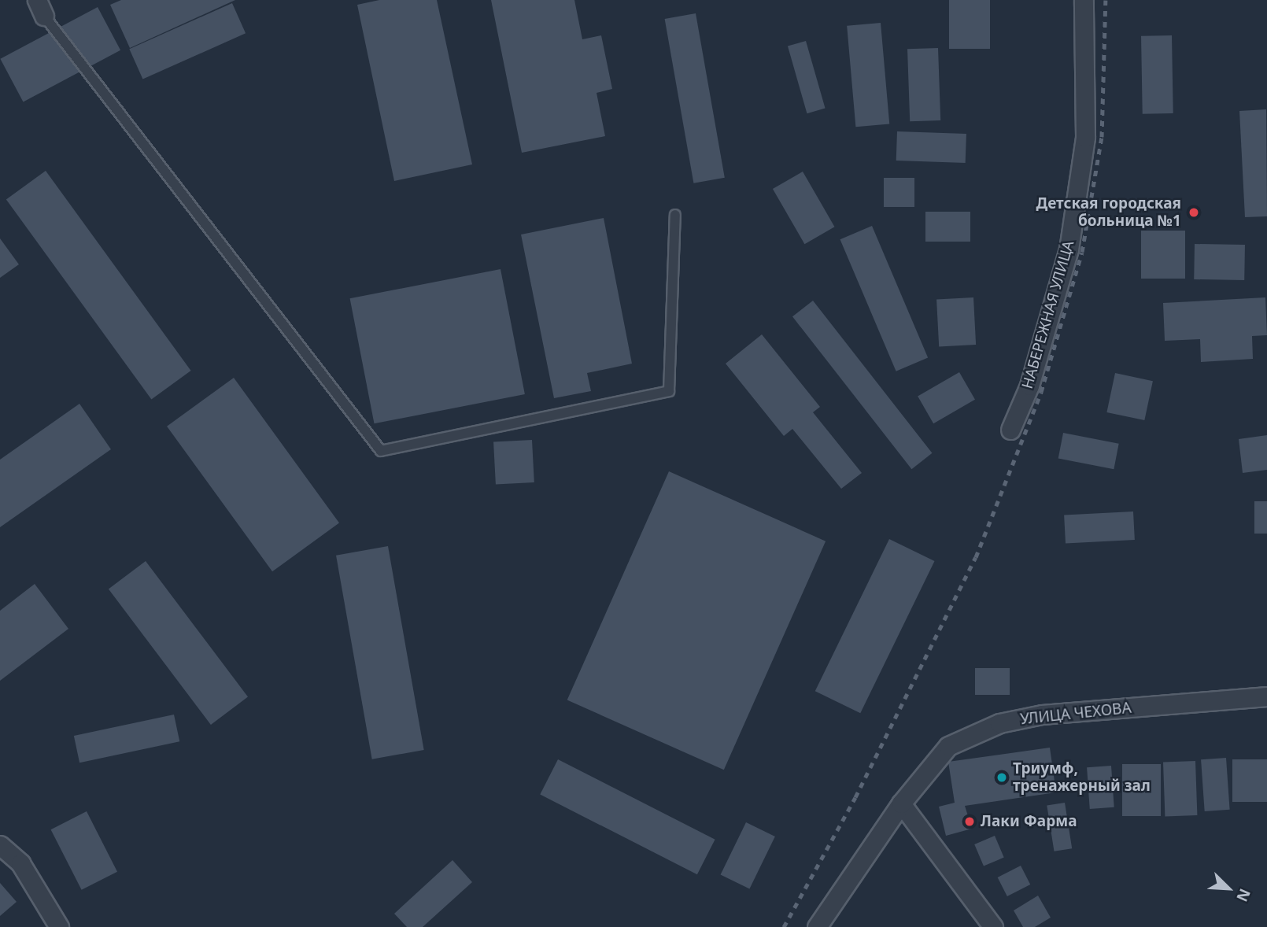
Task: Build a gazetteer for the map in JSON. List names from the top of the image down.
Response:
{
  "streets": {
    "street": ["НАБЕРЕЖНАЯ УЛИЦА", "УЛИЦА ЧЕХОВА"]
  },
  "places": ["Детская городская больница №1", "Триумф, тренажерный зал", "Лаки Фарма"],
  "north": "bottom right"
}
